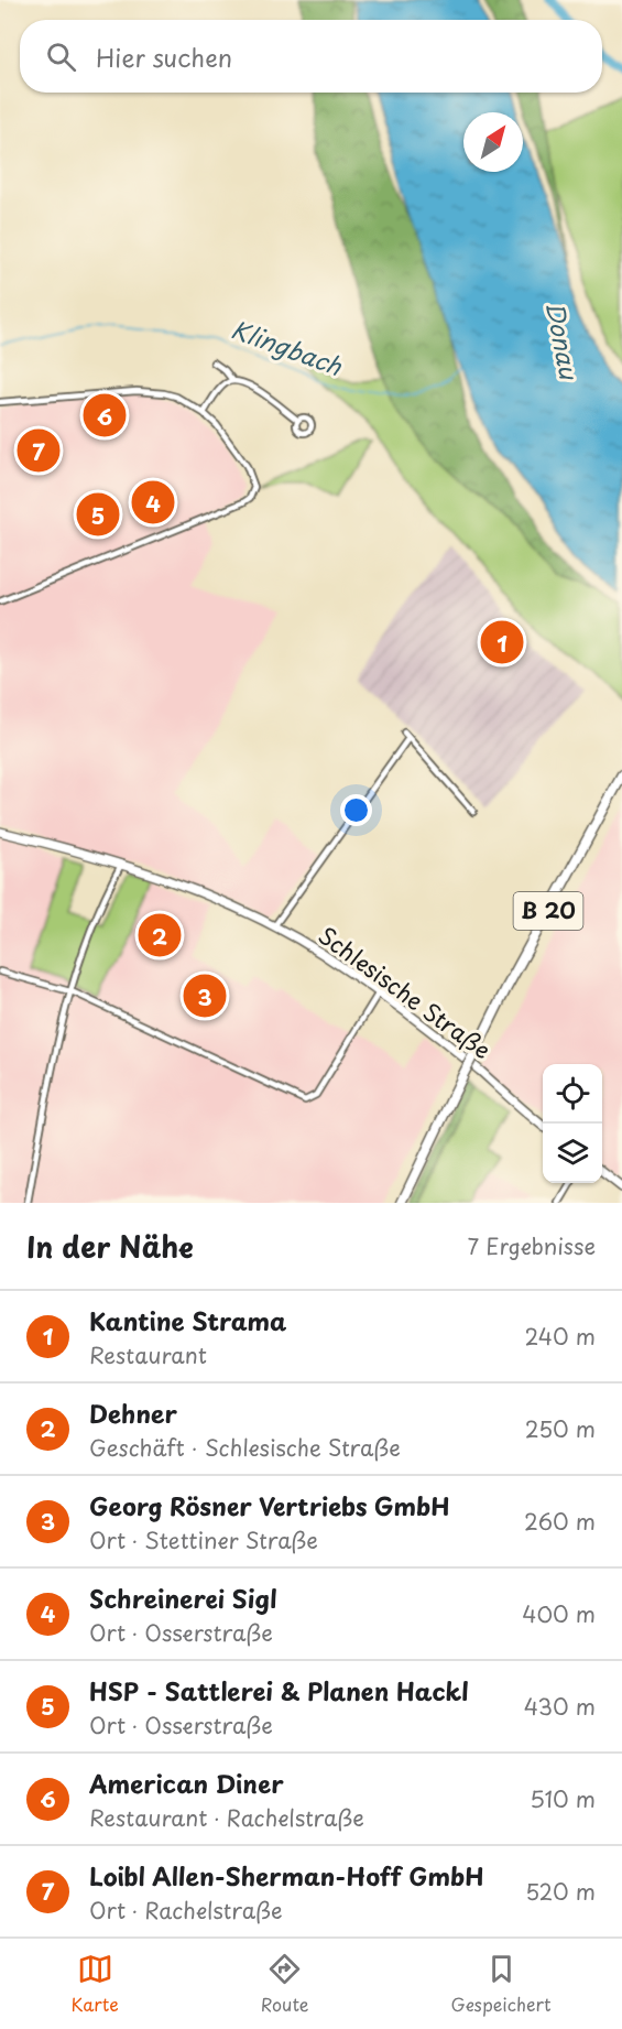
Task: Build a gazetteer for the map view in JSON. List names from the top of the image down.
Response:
{
  "streets": {
    "highway": ["B 20"],
    "street": ["Schlesische Straße"]
  },
  "water": ["Donau", "Klingbach"],
  "north": "top right",
  "page": {
    "search": "Hier suchen",
    "pins": [
      "6",
      "7",
      "4",
      "5",
      "1",
      "2",
      "3"
    ],
    "heading": ["In der Nähe", "7 Ergebnisse"],
    "list": [
      {
        "mark": "1",
        "name": "Kantine Strama",
        "note": "Restaurant",
        "value": "240 m"
      },
      {
        "mark": "2",
        "name": "Dehner",
        "note": "Geschäft · Schlesische Straße",
        "value": "250 m"
      },
      {
        "mark": "3",
        "name": "Georg Rösner Vertriebs GmbH",
        "note": "Ort · Stettiner Straße",
        "value": "260 m"
      },
      {
        "mark": "4",
        "name": "Schreinerei Sigl",
        "note": "Ort · Osserstraße",
        "value": "400 m"
      },
      {
        "mark": "5",
        "name": "HSP - Sattlerei & Planen Hackl",
        "note": "Ort · Osserstraße",
        "value": "430 m"
      },
      {
        "mark": "6",
        "name": "American Diner",
        "note": "Restaurant · Rachelstraße",
        "value": "510 m"
      },
      {
        "mark": "7",
        "name": "Loibl Allen-Sherman-Hoff GmbH",
        "note": "Ort · Rachelstraße",
        "value": "520 m"
      }
    ],
    "nav": ["Karte", "Route", "Gespeichert"]
  }
}
